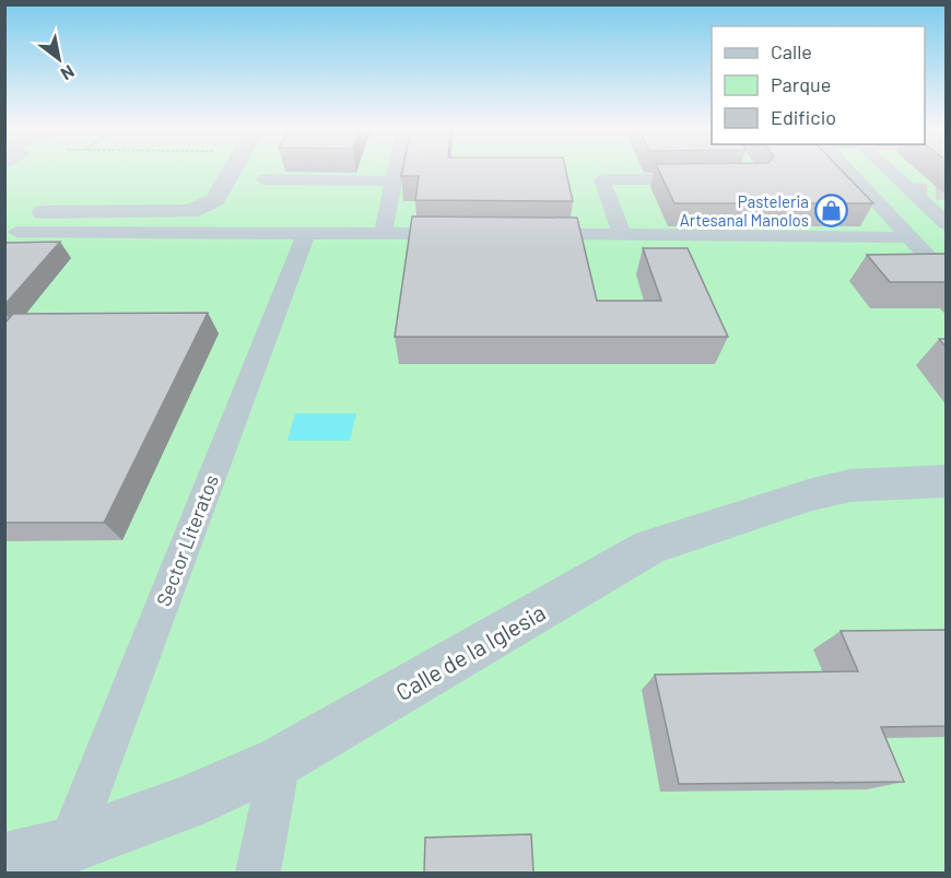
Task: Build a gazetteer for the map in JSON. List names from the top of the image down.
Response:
{
  "streets": {
    "street": ["Sector Literatos", "Calle de la Iglesia"]
  },
  "crossings": [
    ["Sector Literatos", "Calle de la Iglesia"]
  ],
  "places": {
    "shop": ["Pasteleria Artesanal Manolos"]
  },
  "legend": ["Calle", "Parque", "Edificio"],
  "north": "bottom right"
}
